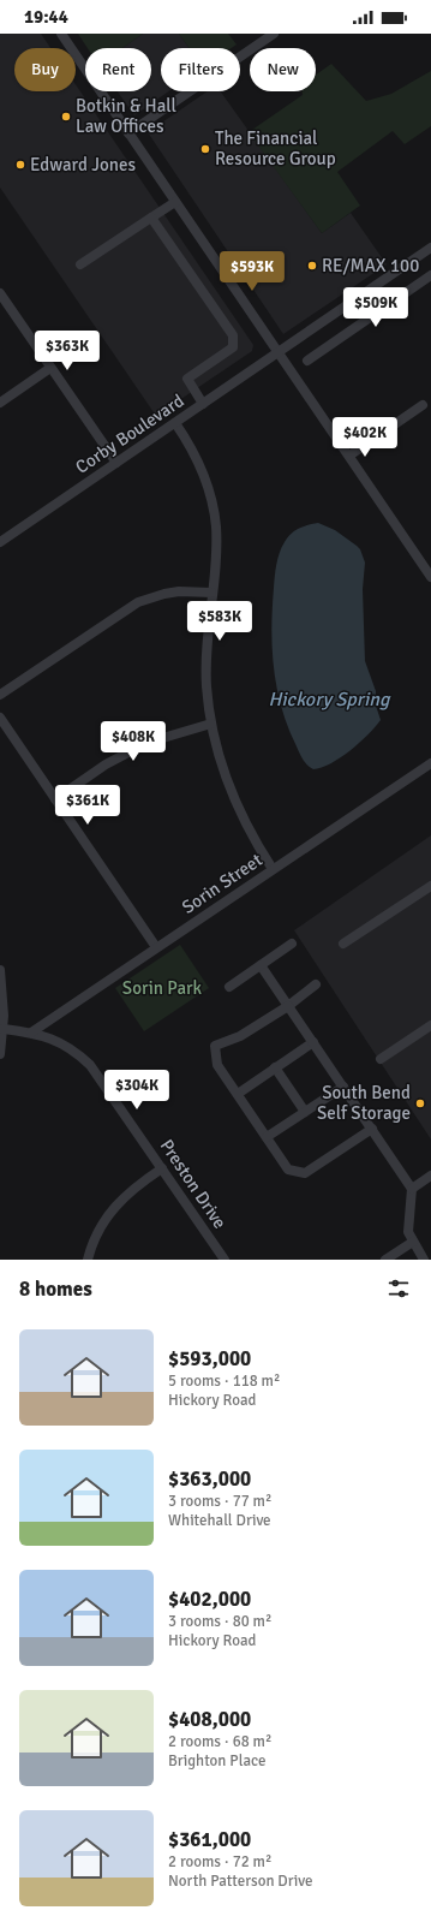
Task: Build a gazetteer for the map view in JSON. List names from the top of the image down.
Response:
{
  "streets": {
    "street": ["Corby Boulevard", "Sorin Street", "Preston Drive"]
  },
  "crossings": [
    ["Sorin Street", "Preston Drive"]
  ],
  "water": ["Hickory Spring"],
  "parks": ["Sorin Park"],
  "places": [
    "Botkin & Hall Law Offices",
    "The Financial Resource Group",
    "Edward Jones",
    "RE/MAX 100",
    "South Bend Self Storage"
  ],
  "page": {
    "status": "19:44",
    "chip": [
      "Buy",
      "Rent",
      "Filters",
      "New"
    ],
    "price": [
      "$593K",
      "$509K",
      "$363K",
      "$402K",
      "$583K",
      "$408K",
      "$361K",
      "$304K"
    ],
    "heading": "8 homes",
    "list": [
      {
        "name": "$593,000",
        "note": "5 rooms · 118 m² · Hickory Road"
      },
      {
        "name": "$363,000",
        "note": "3 rooms · 77 m² · Whitehall Drive"
      },
      {
        "name": "$402,000",
        "note": "3 rooms · 80 m² · Hickory Road"
      },
      {
        "name": "$408,000",
        "note": "2 rooms · 68 m² · Brighton Place"
      },
      {
        "name": "$361,000",
        "note": "2 rooms · 72 m² · North Patterson Drive"
      }
    ]
  }
}
